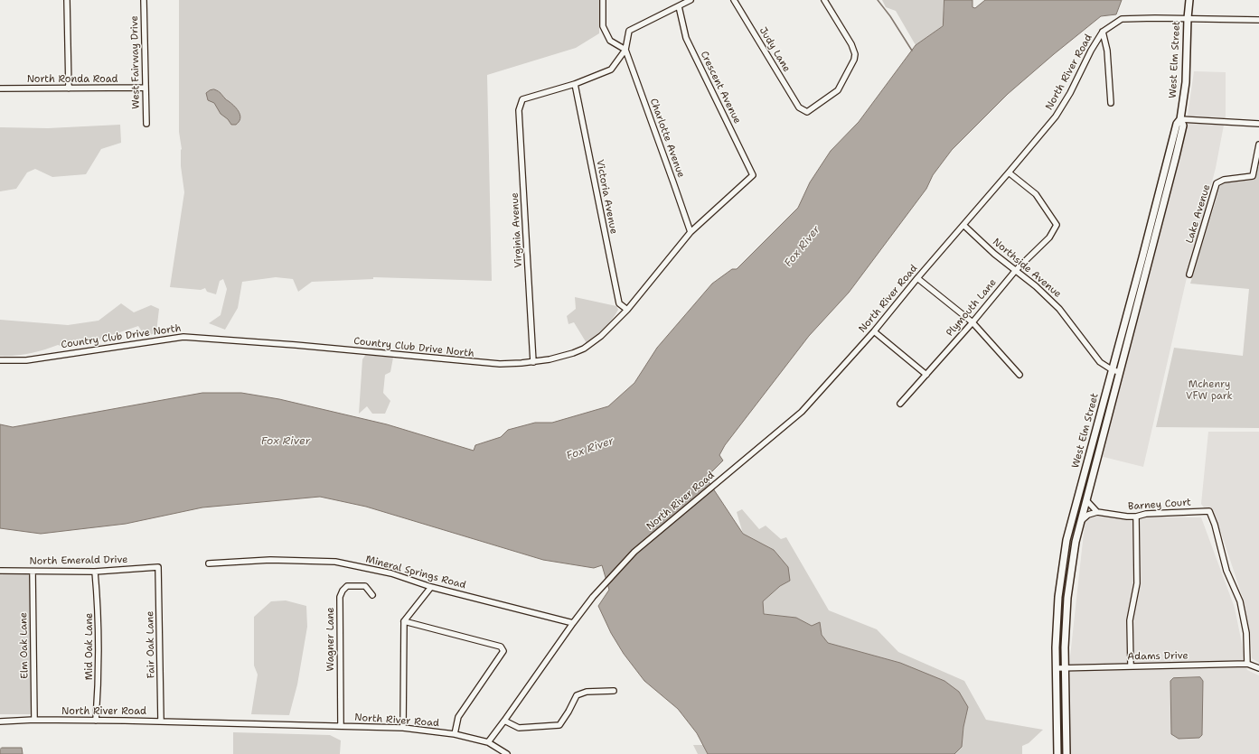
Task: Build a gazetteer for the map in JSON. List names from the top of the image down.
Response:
{
  "streets": {
    "main road": ["West Elm Street"],
    "street": [
      "Judy Lane",
      "West Fairway Drive",
      "North River Road",
      "North Ronda Road",
      "Crescent Avenue",
      "Charlotte Avenue",
      "Victoria Avenue",
      "Lake Avenue",
      "Virginia Avenue",
      "Northside Avenue",
      "Plymouth Lane",
      "Country Club Drive North",
      "Barney Court",
      "North Emerald Drive",
      "Mineral Springs Road",
      "Wagner Lane",
      "Fair Oak Lane",
      "Elm Oak Lane",
      "Mid Oak Lane",
      "Adams Drive"
    ]
  },
  "crossings": [
    ["West Elm Street", "North River Road"],
    ["West Elm Street", "Northside Avenue"],
    ["West Elm Street", "Adams Drive"],
    ["West Fairway Drive", "North Ronda Road"],
    ["North River Road", "Northside Avenue"],
    ["North River Road", "Plymouth Lane"],
    ["North River Road", "Mineral Springs Road"],
    ["North River Road", "Wagner Lane"],
    ["North River Road", "Fair Oak Lane"],
    ["North River Road", "Elm Oak Lane"],
    ["North River Road", "Mid Oak Lane"],
    ["Crescent Avenue", "Country Club Drive North"],
    ["Charlotte Avenue", "Country Club Drive North"],
    ["Victoria Avenue", "Virginia Avenue"],
    ["Victoria Avenue", "Country Club Drive North"],
    ["Virginia Avenue", "Country Club Drive North"],
    ["Northside Avenue", "Plymouth Lane"],
    ["Barney Court", "Adams Drive"],
    ["North Emerald Drive", "Fair Oak Lane"],
    ["North Emerald Drive", "Elm Oak Lane"],
    ["North Emerald Drive", "Mid Oak Lane"]
  ],
  "water": ["Fox River"],
  "parks": ["Mchenry VFW park"]
}
